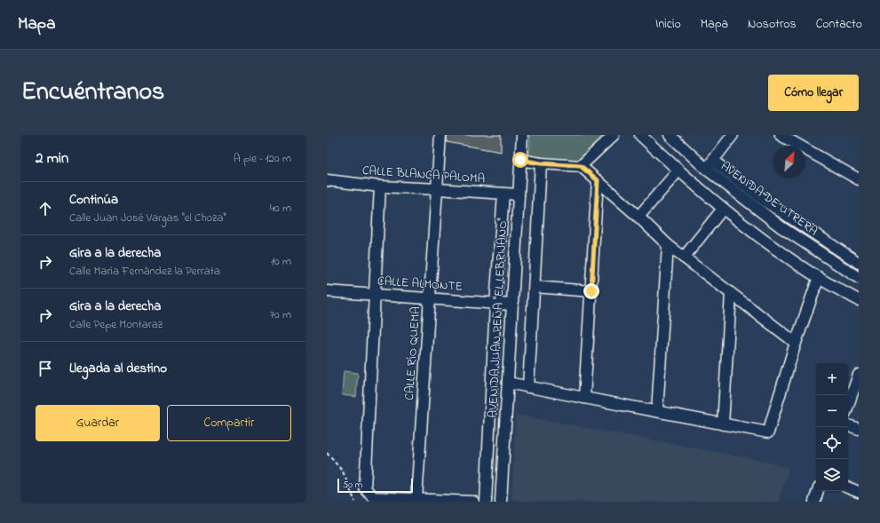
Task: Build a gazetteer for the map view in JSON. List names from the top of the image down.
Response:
{
  "streets": {
    "street": [
      "CALLE BLANCA PALOMA",
      "AVENIDA DE UTRERA",
      "CALLE ALMONTE",
      "AVENIDA JUAN PEÑA \"EL LEBRIJANO\"",
      "CALLE RÍO QUEMA"
    ]
  },
  "crossings": [
    ["CALLE BLANCA PALOMA", "AVENIDA JUAN PEÑA \"EL LEBRIJANO\""],
    ["CALLE BLANCA PALOMA", "CALLE RÍO QUEMA"],
    ["CALLE ALMONTE", "AVENIDA JUAN PEÑA \"EL LEBRIJANO\""],
    ["CALLE ALMONTE", "CALLE RÍO QUEMA"]
  ],
  "scale_bar": "50 m",
  "north": "top right",
  "page": {
    "header": "Mapa",
    "nav": [
      "Inicio",
      "Mapa",
      "Nosotros",
      "Contacto"
    ],
    "title": "Encuéntranos",
    "buttons": [
      "Cómo llegar",
      ["Guardar", "Compartir"]
    ],
    "heading": ["2 min", "A pie · 120 m"],
    "list": [
      ["Continúa", "Calle Juan José Vargas \"el Choza\"", "40 m"],
      ["Gira a la derecha", "Calle María Fernández la Perrata", "10 m"],
      ["Gira a la derecha", "Calle Pepe Montaraz", "70 m"],
      "Llegada al destino"
    ],
    "map_buttons": ["+", "−"],
    "scale": "50 m"
  }
}
